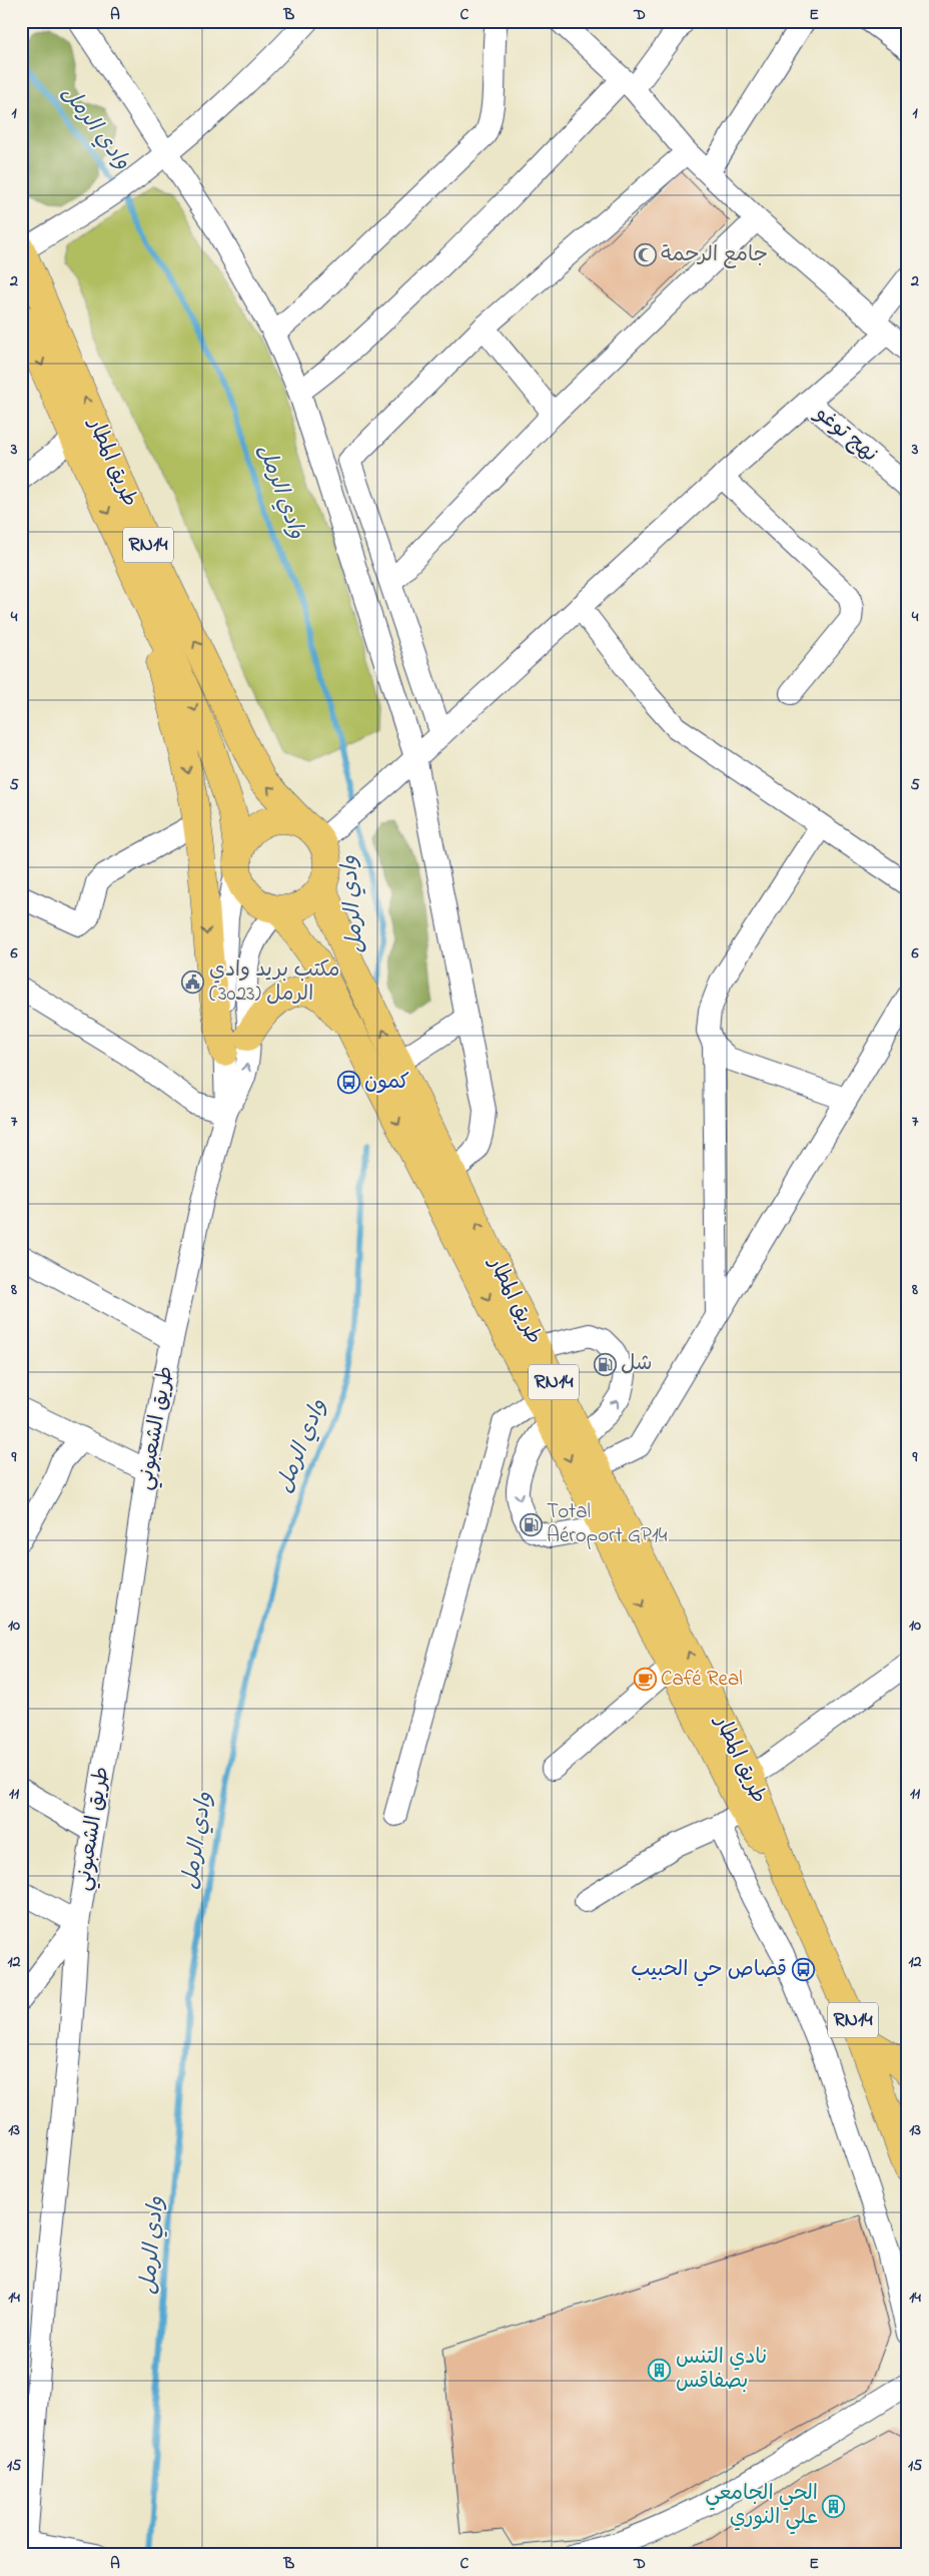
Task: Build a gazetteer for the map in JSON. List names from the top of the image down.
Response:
{
  "streets": {
    "main road": ["طريق المطار", "RN14"],
    "street": ["نهج توغو", "طريق الشعبوني"]
  },
  "crossings": [
    ["طريق المطار", "RN14"],
    ["طريق المطار", "طريق الشعبوني"],
    ["RN14", "طريق الشعبوني"]
  ],
  "water": ["وادي الرمل"],
  "places": {
    "mosque": ["جامع الرحمة"],
    "public building": ["مكتب بريد وادي الرمل (3023)"],
    "bus stop": ["كمون", "قصاص حي الحبيب"],
    "fuel station": ["شل", "Total Aéroport GP14"],
    "cafe": ["Café Real"],
    "building": ["نادي التنس بصفاقس", "الحي الجامعي علي النوري"]
  },
  "grid": {
    "columns": [
      "A",
      "B",
      "C",
      "D",
      "E"
    ],
    "rows": [
      "1",
      "2",
      "3",
      "4",
      "5",
      "6",
      "7",
      "8",
      "9",
      "10",
      "11",
      "12",
      "13",
      "14",
      "15"
    ]
  }
}
